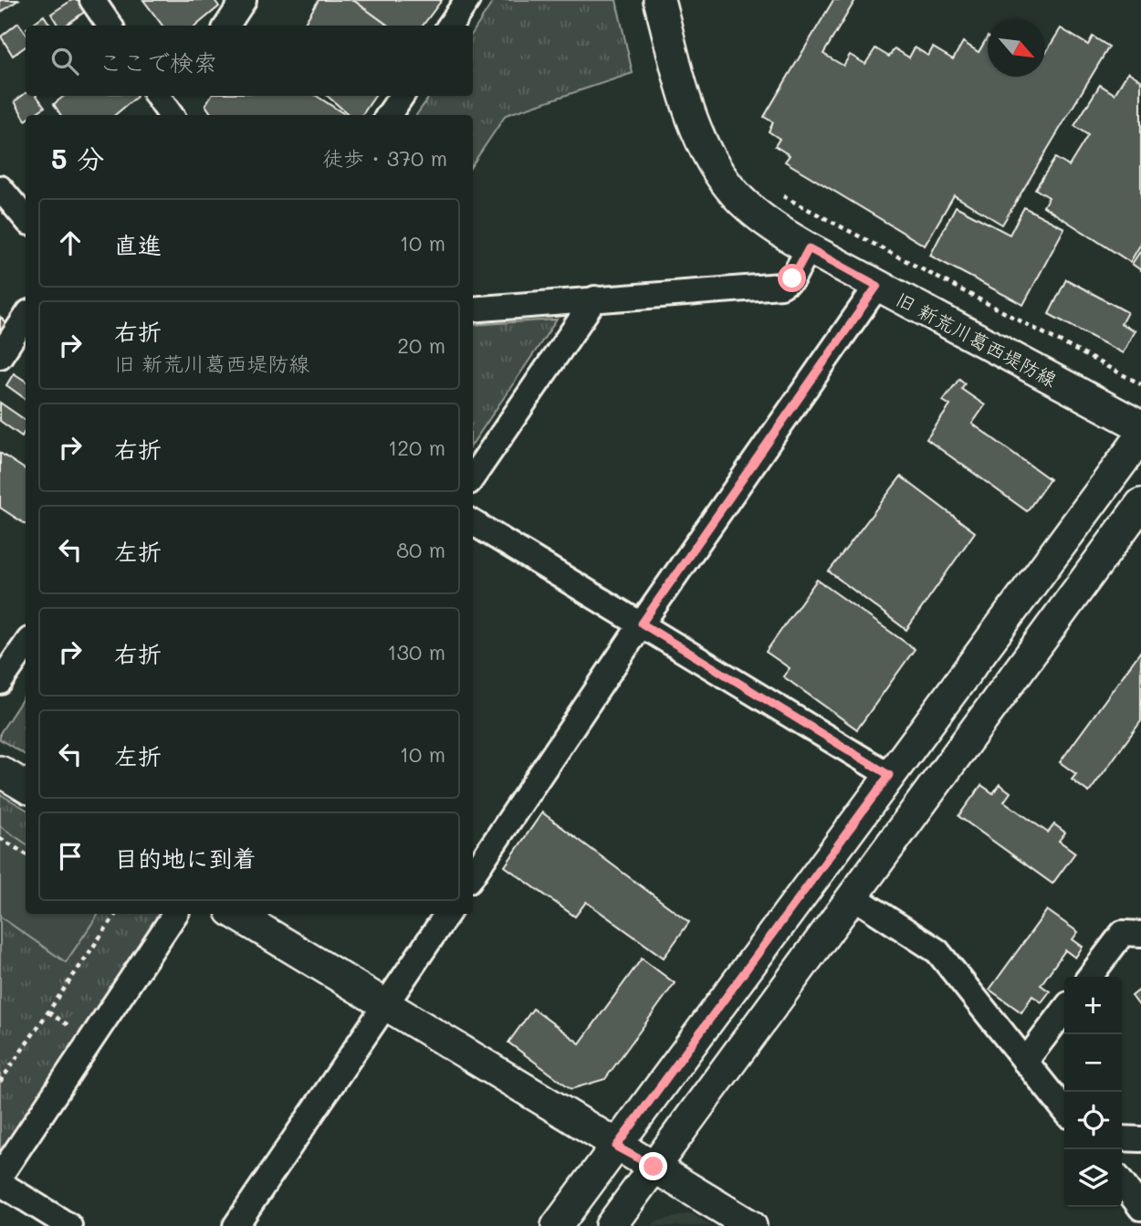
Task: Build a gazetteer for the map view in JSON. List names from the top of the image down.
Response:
{
  "streets": {
    "street": ["旧 新荒川葛西堤防線"]
  },
  "north": "bottom right",
  "page": {
    "search": "ここで検索",
    "heading": ["5 分", "徒歩 · 370 m"],
    "list": [
      ["直進", "10 m"],
      ["右折", "旧 新荒川葛西堤防線", "20 m"],
      ["右折", "120 m"],
      ["左折", "80 m"],
      ["右折", "130 m"],
      ["左折", "10 m"],
      "目的地に到着"
    ],
    "map_buttons": ["+", "−"]
  }
}
